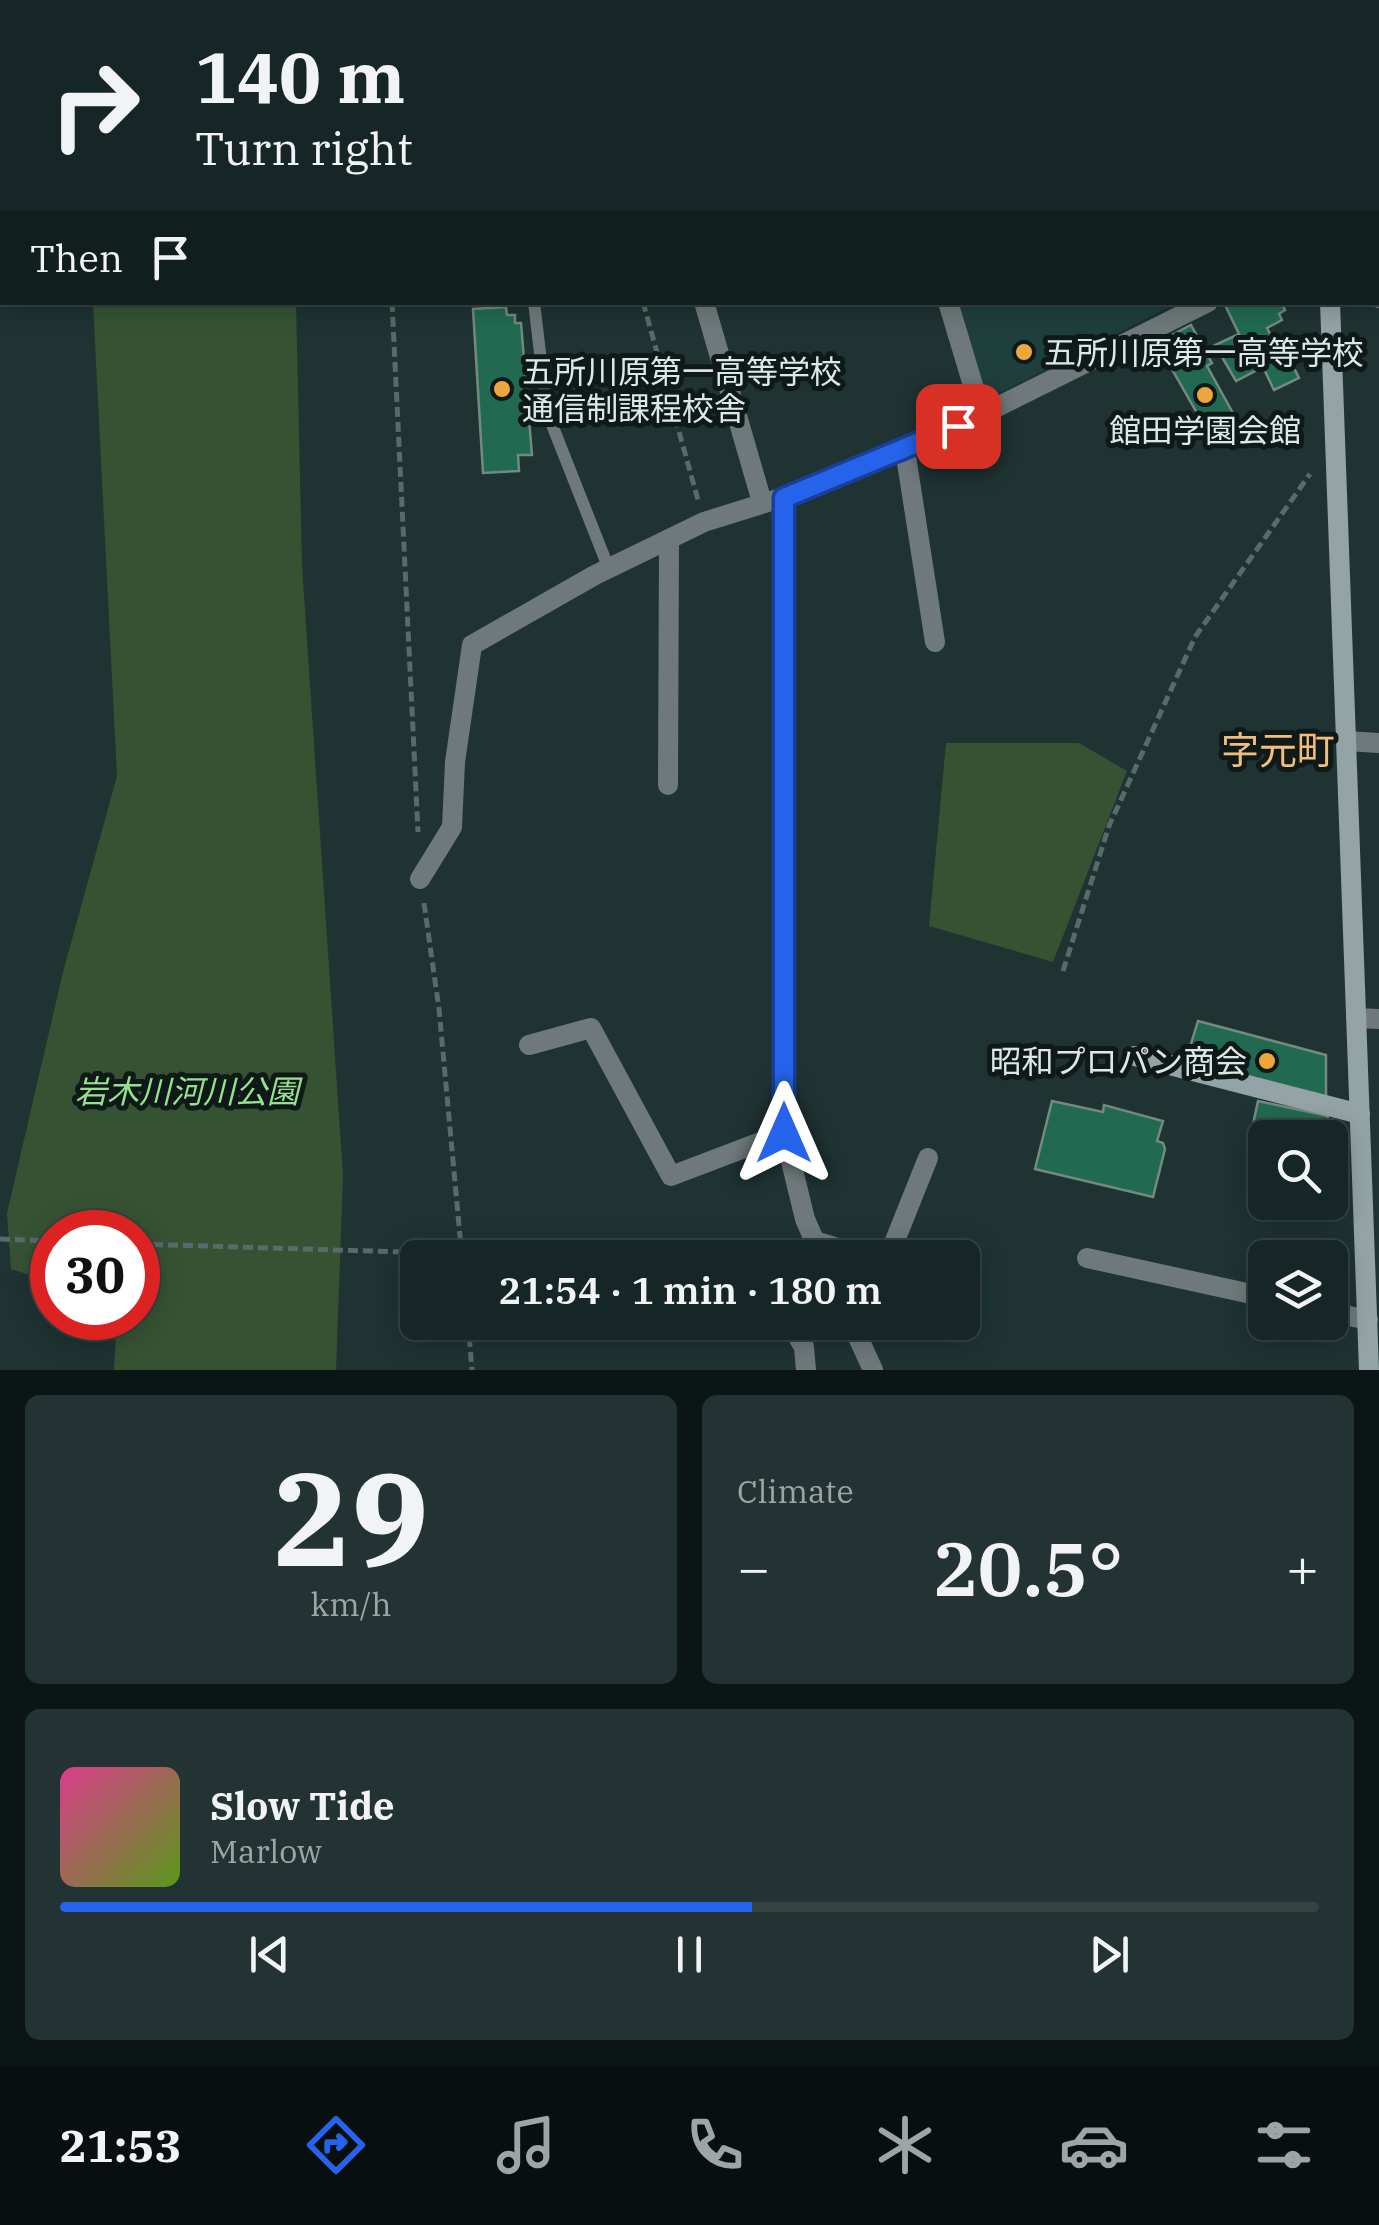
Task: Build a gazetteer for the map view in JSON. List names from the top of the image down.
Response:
{
  "districts": ["字元町"],
  "parks": ["岩木川河川公園"],
  "places": [
    "五所川原第一高等学校",
    "五所川原第一高等学校 通信制課程校舎",
    "館田学園会館",
    "昭和プロパン商会"
  ],
  "page": {
    "turn": ["140 m", "Turn right"],
    "then": "Then",
    "limit": "30",
    "trip": "21:54 · 1 min · 180 m",
    "tile": [
      ["29", "km/h"],
      "Climate"
    ],
    "heat": ["−", "20.5°", "+"],
    "song": ["Slow Tide", "Marlow"],
    "tabs": "21:53"
  }
}
